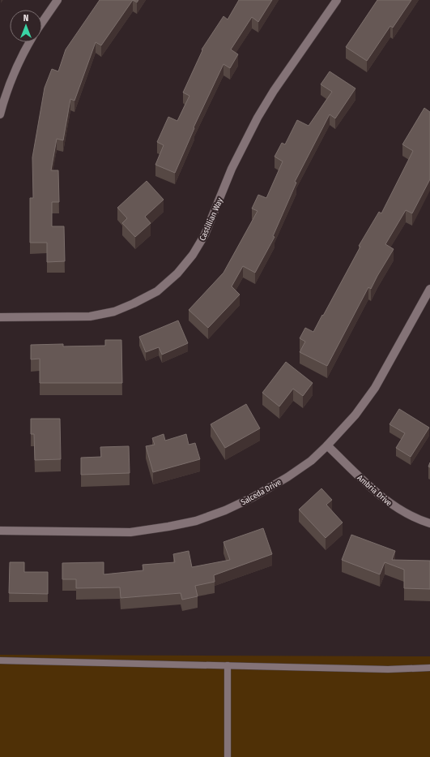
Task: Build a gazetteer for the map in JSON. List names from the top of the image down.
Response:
{
  "streets": {
    "street": ["Castillian Way", "Ambria Drive", "Salceda Drive"]
  },
  "crossings": [
    ["Ambria Drive", "Salceda Drive"]
  ],
  "north": "top"
}
